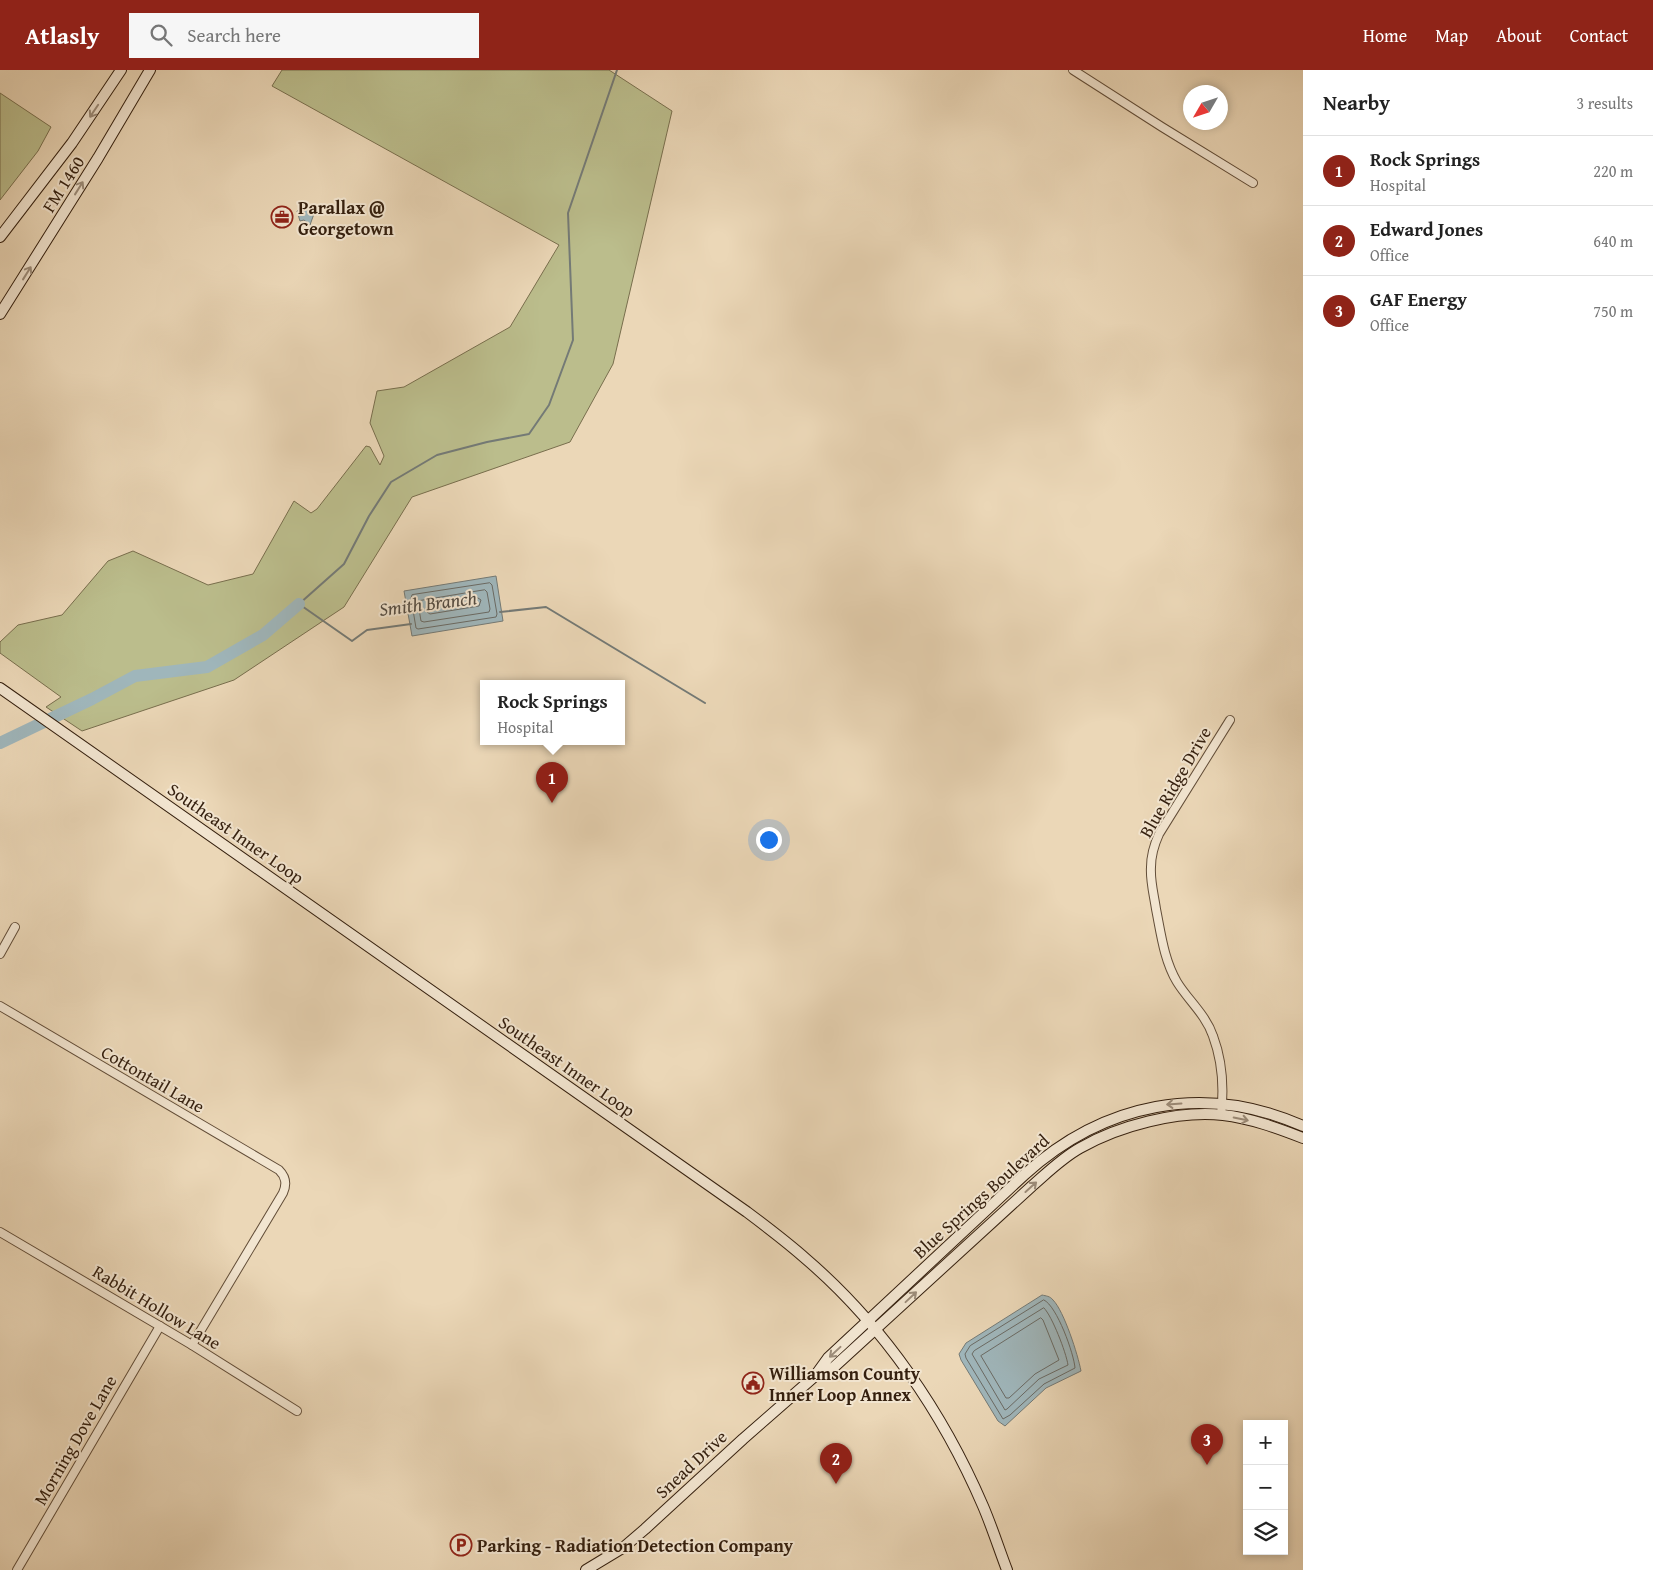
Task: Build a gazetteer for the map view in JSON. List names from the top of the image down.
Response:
{
  "streets": {
    "main road": [
      "FM 1460",
      "Southeast Inner Loop",
      "Blue Springs Boulevard",
      "Snead Drive"
    ],
    "street": [
      "Blue Ridge Drive",
      "Cottontail Lane",
      "Rabbit Hollow Lane",
      "Morning Dove Lane"
    ]
  },
  "crossings": [
    ["Blue Ridge Drive", "Blue Springs Boulevard"],
    ["Southeast Inner Loop", "Blue Springs Boulevard"],
    ["Southeast Inner Loop", "Snead Drive"],
    ["Cottontail Lane", "Rabbit Hollow Lane"],
    ["Blue Springs Boulevard", "Snead Drive"],
    ["Rabbit Hollow Lane", "Morning Dove Lane"]
  ],
  "water": ["Smith Branch"],
  "places": {
    "office": ["Parallax @ Georgetown"],
    "public building": ["Williamson County Inner Loop Annex"],
    "parking": ["Parking - Radiation Detection Company"]
  },
  "north": "bottom left",
  "page": {
    "header": "Atlasly",
    "search": "Search here",
    "nav": [
      "Home",
      "Map",
      "About",
      "Contact"
    ],
    "heading": ["Nearby", "3 results"],
    "list": [
      {
        "mark": "1",
        "name": "Rock Springs",
        "note": "Hospital",
        "value": "220 m"
      },
      {
        "mark": "2",
        "name": "Edward Jones",
        "note": "Office",
        "value": "640 m"
      },
      {
        "mark": "3",
        "name": "GAF Energy",
        "note": "Office",
        "value": "750 m"
      }
    ],
    "popup": ["Rock Springs", "Hospital"],
    "pins": ["1", "3", "2"],
    "map_buttons": ["+", "−"]
  }
}
